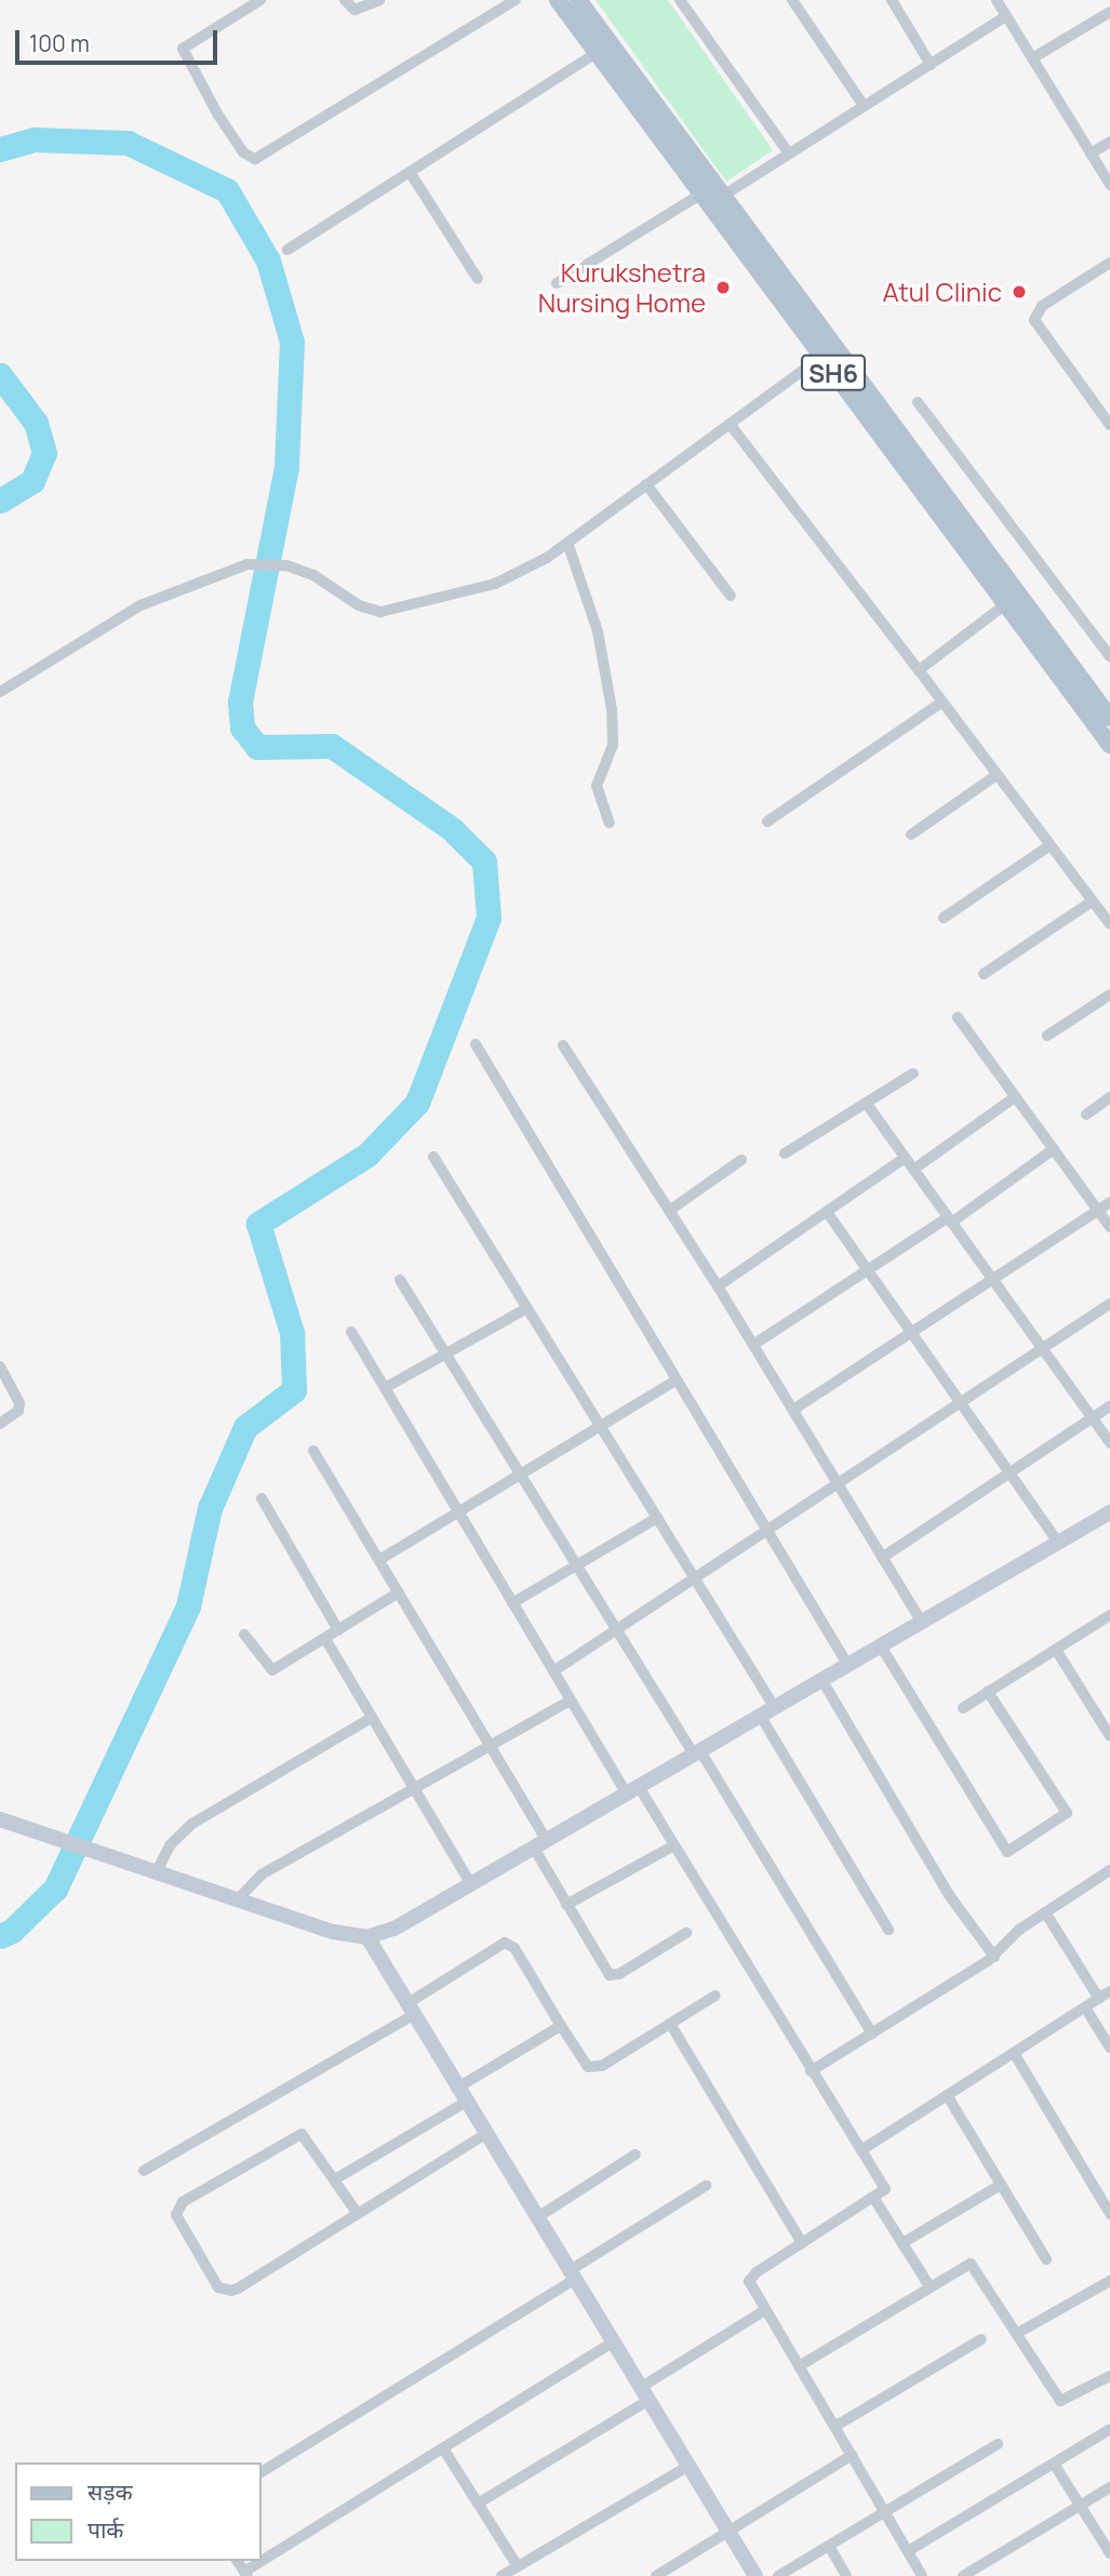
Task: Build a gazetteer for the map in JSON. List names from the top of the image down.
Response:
{
  "streets": {
    "main road": ["SH6"]
  },
  "places": ["Kurukshetra Nursing Home", "Atul Clinic"],
  "legend": ["सड़क", "पार्क"],
  "scale_bar": "100 m"
}
